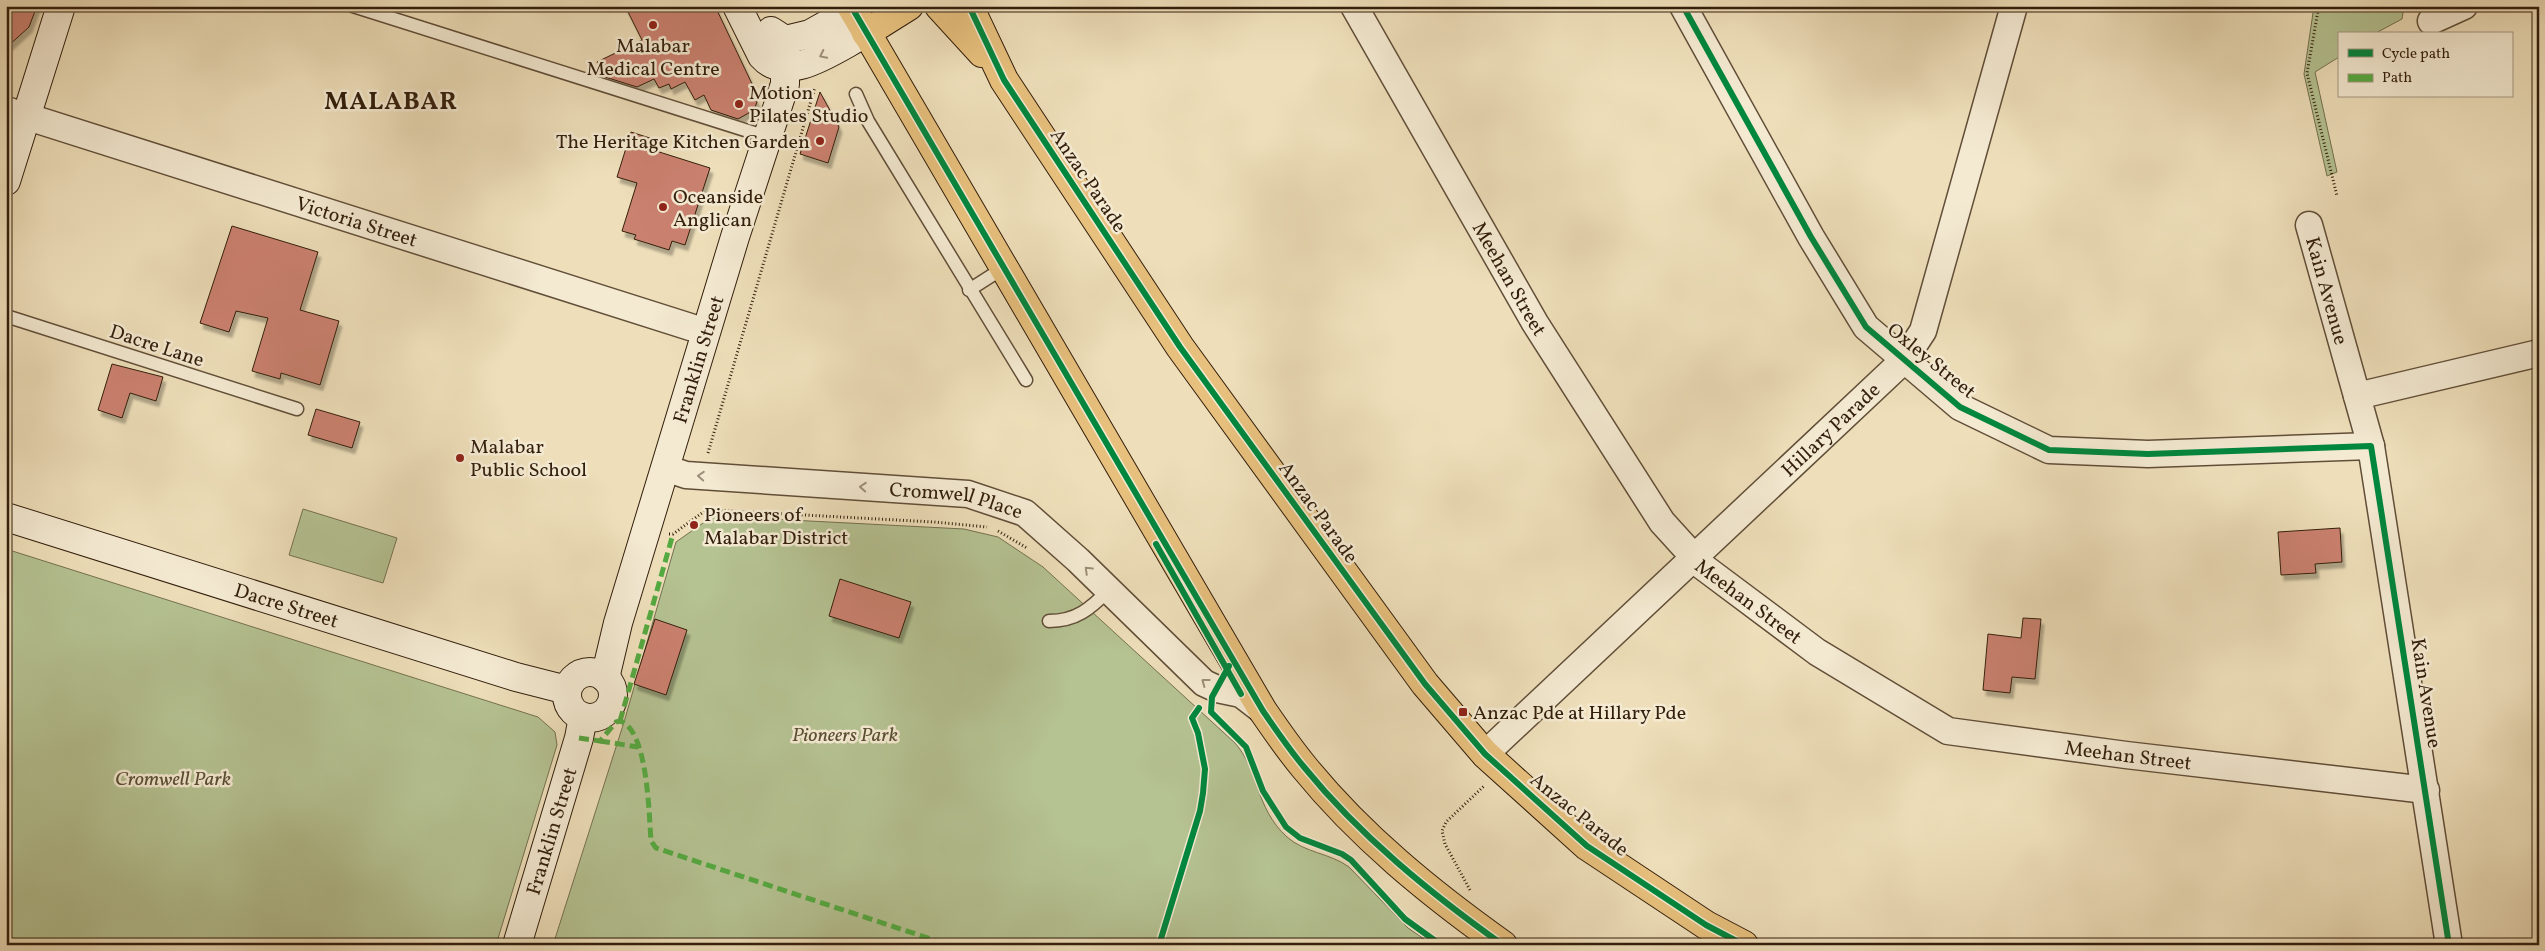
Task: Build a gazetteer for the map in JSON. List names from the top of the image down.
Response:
{
  "streets": {
    "main road": ["Anzac Parade"],
    "street": [
      "Victoria Street",
      "Meehan Street",
      "Kain Avenue",
      "Franklin Street",
      "Oxley Street",
      "Hillary Parade",
      "Cromwell Place",
      "Dacre Street"
    ],
    "lane": ["Dacre Lane"]
  },
  "crossings": [
    ["Anzac Parade", "Hillary Parade"],
    ["Victoria Street", "Franklin Street"],
    ["Meehan Street", "Kain Avenue"],
    ["Meehan Street", "Hillary Parade"],
    ["Kain Avenue", "Oxley Street"],
    ["Franklin Street", "Cromwell Place"],
    ["Franklin Street", "Dacre Street"],
    ["Oxley Street", "Hillary Parade"]
  ],
  "one_way": ["Cromwell Place"],
  "districts": ["MALABAR"],
  "parks": ["Pioneers Park", "Cromwell Park"],
  "places": {
    "other": [
      "Malabar Medical Centre",
      "Motion Pilates Studio",
      "The Heritage Kitchen Garden",
      "Oceanside Anglican",
      "Malabar Public School",
      "Pioneers of Malabar District"
    ],
    "transit": ["Anzac Pde at Hillary Pde"]
  },
  "legend": ["Cycle path", "Path"]
}
